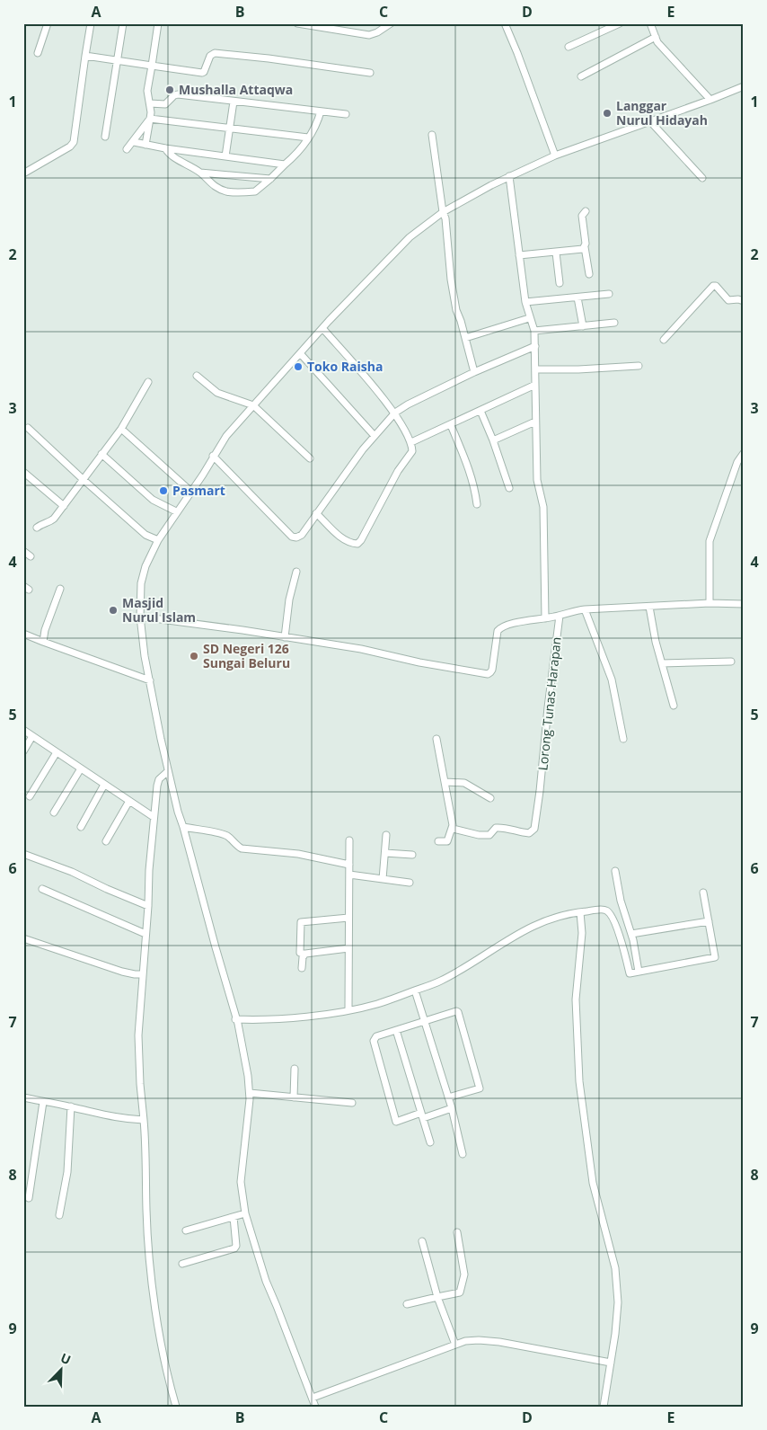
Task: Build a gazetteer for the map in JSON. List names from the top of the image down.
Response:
{
  "streets": {
    "street": ["Lorong Tunas Harapan"]
  },
  "places": [
    "Mushalla Attaqwa",
    "Langgar Nurul Hidayah",
    "Toko Raisha",
    "Pasmart",
    "Masjid Nurul Islam",
    "SD Negeri 126 Sungai Beluru"
  ],
  "north": "top right",
  "grid": {
    "columns": [
      "A",
      "B",
      "C",
      "D",
      "E"
    ],
    "rows": [
      "1",
      "2",
      "3",
      "4",
      "5",
      "6",
      "7",
      "8",
      "9"
    ]
  }
}
